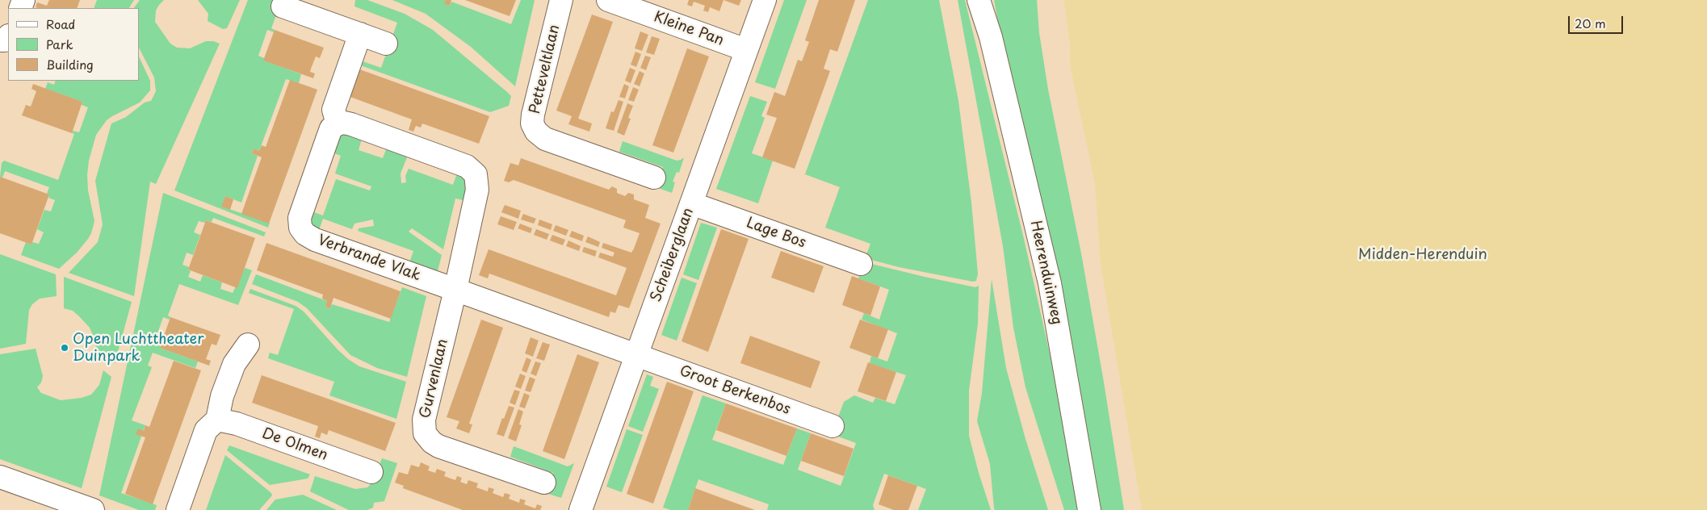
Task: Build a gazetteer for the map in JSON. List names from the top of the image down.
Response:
{
  "streets": {
    "street": [
      "Kleine Pan",
      "Petteveltlaan",
      "Lage Bos",
      "Scheiberglaan",
      "Verbrande Vlak",
      "Heerenduinweg",
      "Gurvenlaan",
      "Groot Berkenbos",
      "De Olmen"
    ]
  },
  "crossings": [
    ["Kleine Pan", "Scheiberglaan"],
    ["Lage Bos", "Scheiberglaan"],
    ["Scheiberglaan", "Verbrande Vlak"],
    ["Scheiberglaan", "Groot Berkenbos"],
    ["Verbrande Vlak", "Gurvenlaan"],
    ["Verbrande Vlak", "Groot Berkenbos"]
  ],
  "parks": ["Midden-Herenduin"],
  "places": ["Open Luchttheater Duinpark"],
  "legend": ["Road", "Park", "Building"],
  "scale_bar": "20 m"
}
